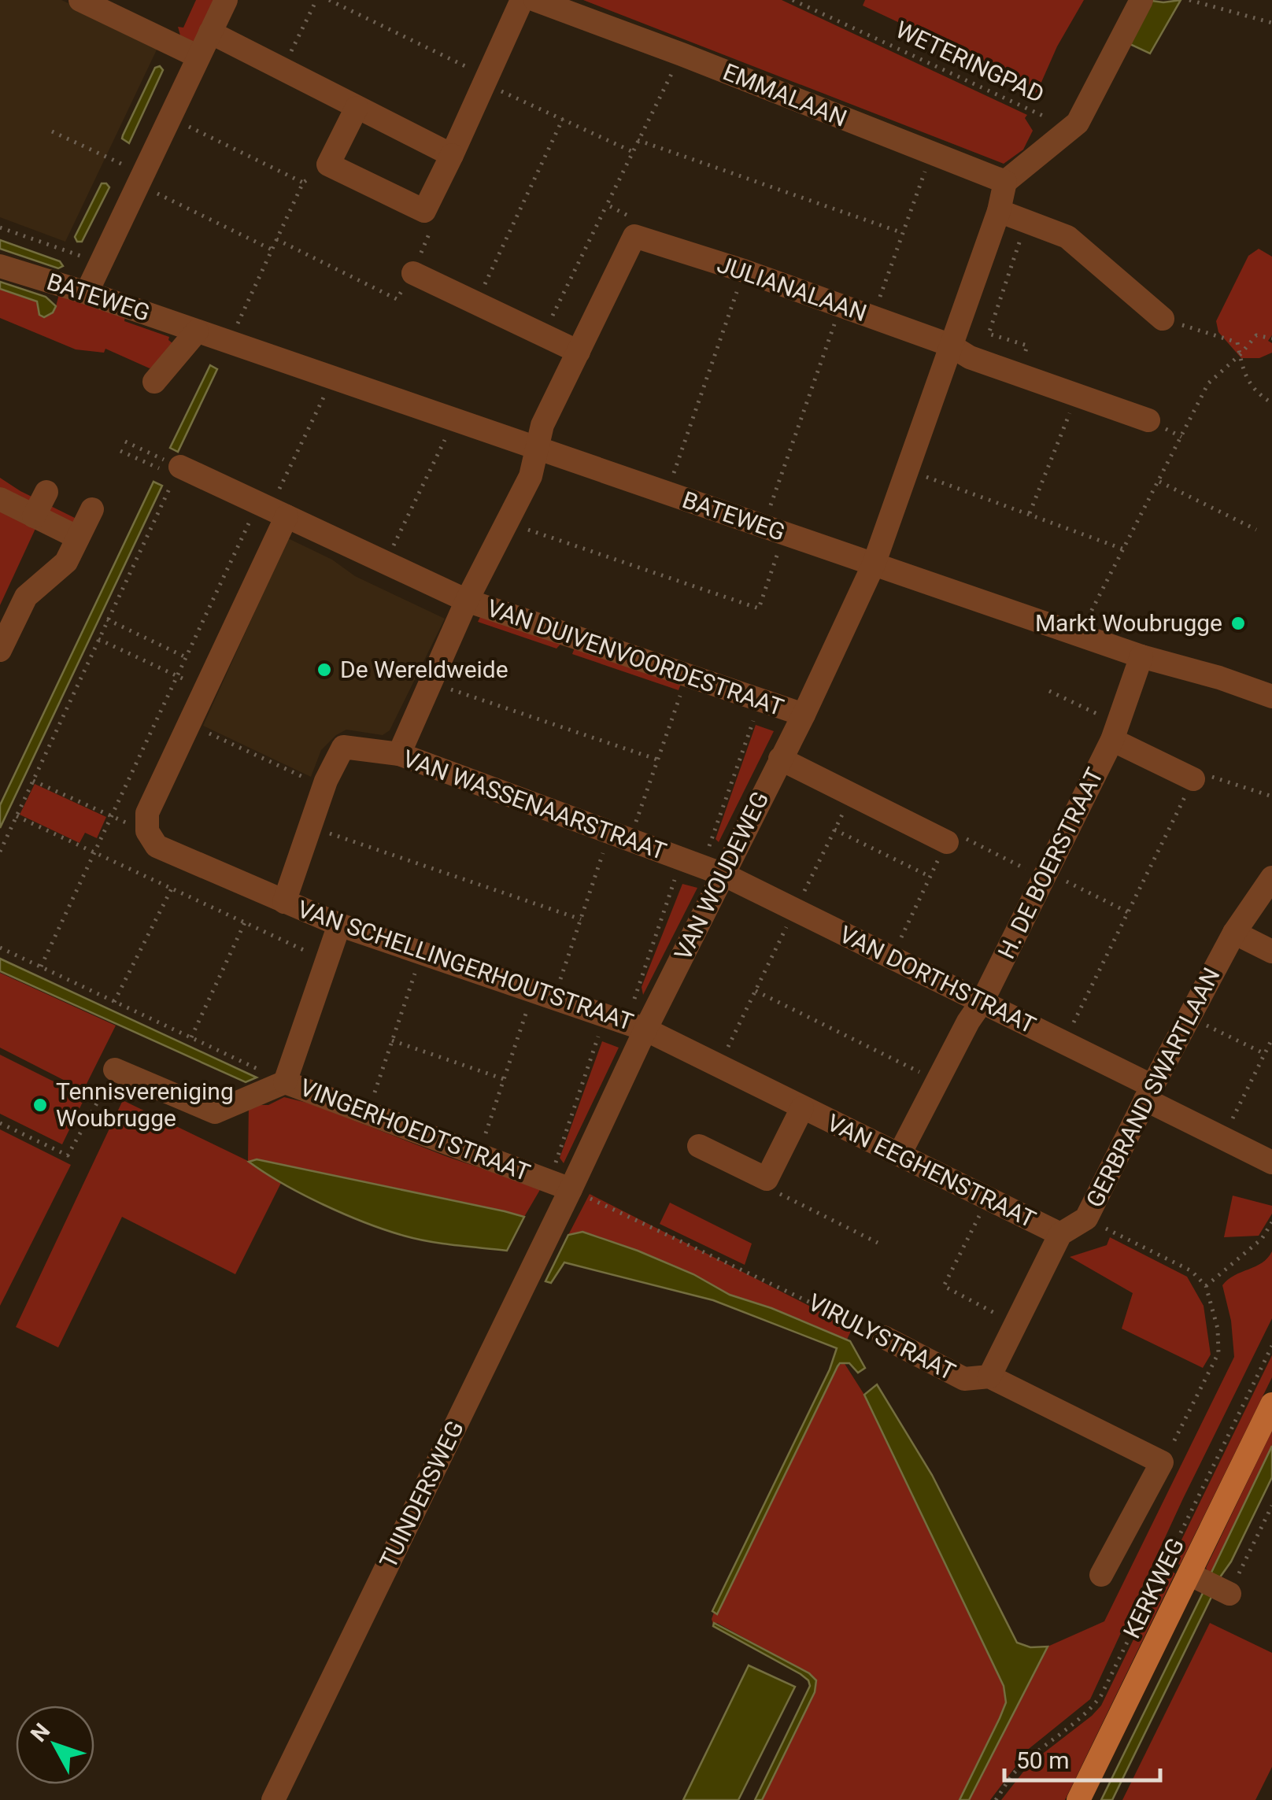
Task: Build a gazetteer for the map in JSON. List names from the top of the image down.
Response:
{
  "streets": {
    "main road": ["KERKWEG"],
    "street": [
      "EMMALAAN",
      "JULIANALAAN",
      "BATEWEG",
      "VAN DUIVENVOORDESTRAAT",
      "VAN WASSENAARSTRAAT",
      "H. DE BOERSTRAAT",
      "VAN WOUDEWEG",
      "VAN SCHELLINGERHOUTSTRAAT",
      "VAN DORTHSTRAAT",
      "GERBRAND SWARTLAAN",
      "VINGERHOEDTSTRAAT",
      "VAN EEGHENSTRAAT",
      "VIRULYSTRAAT",
      "TUINDERSWEG"
    ],
    "path": ["WETERINGPAD"]
  },
  "crossings": [
    ["JULIANALAAN", "VAN WOUDEWEG"],
    ["BATEWEG", "H. DE BOERSTRAAT"],
    ["BATEWEG", "VAN WOUDEWEG"],
    ["VAN DUIVENVOORDESTRAAT", "VAN WOUDEWEG"],
    ["VAN WASSENAARSTRAAT", "VAN WOUDEWEG"],
    ["VAN WASSENAARSTRAAT", "VAN DORTHSTRAAT"],
    ["H. DE BOERSTRAAT", "VAN DORTHSTRAAT"],
    ["H. DE BOERSTRAAT", "VAN EEGHENSTRAAT"],
    ["VAN WOUDEWEG", "VAN SCHELLINGERHOUTSTRAAT"],
    ["VAN WOUDEWEG", "VAN DORTHSTRAAT"],
    ["VAN WOUDEWEG", "VINGERHOEDTSTRAAT"],
    ["VAN WOUDEWEG", "VAN EEGHENSTRAAT"],
    ["VAN WOUDEWEG", "VIRULYSTRAAT"],
    ["VAN WOUDEWEG", "TUINDERSWEG"],
    ["VAN SCHELLINGERHOUTSTRAAT", "VAN EEGHENSTRAAT"],
    ["VAN DORTHSTRAAT", "GERBRAND SWARTLAAN"],
    ["GERBRAND SWARTLAAN", "VAN EEGHENSTRAAT"],
    ["VINGERHOEDTSTRAAT", "VIRULYSTRAAT"],
    ["VINGERHOEDTSTRAAT", "TUINDERSWEG"],
    ["VIRULYSTRAAT", "TUINDERSWEG"]
  ],
  "places": ["Markt Woubrugge", "De Wereldweide", "Tennisvereniging Woubrugge"],
  "scale_bar": "50 m",
  "north": "top left"
}
